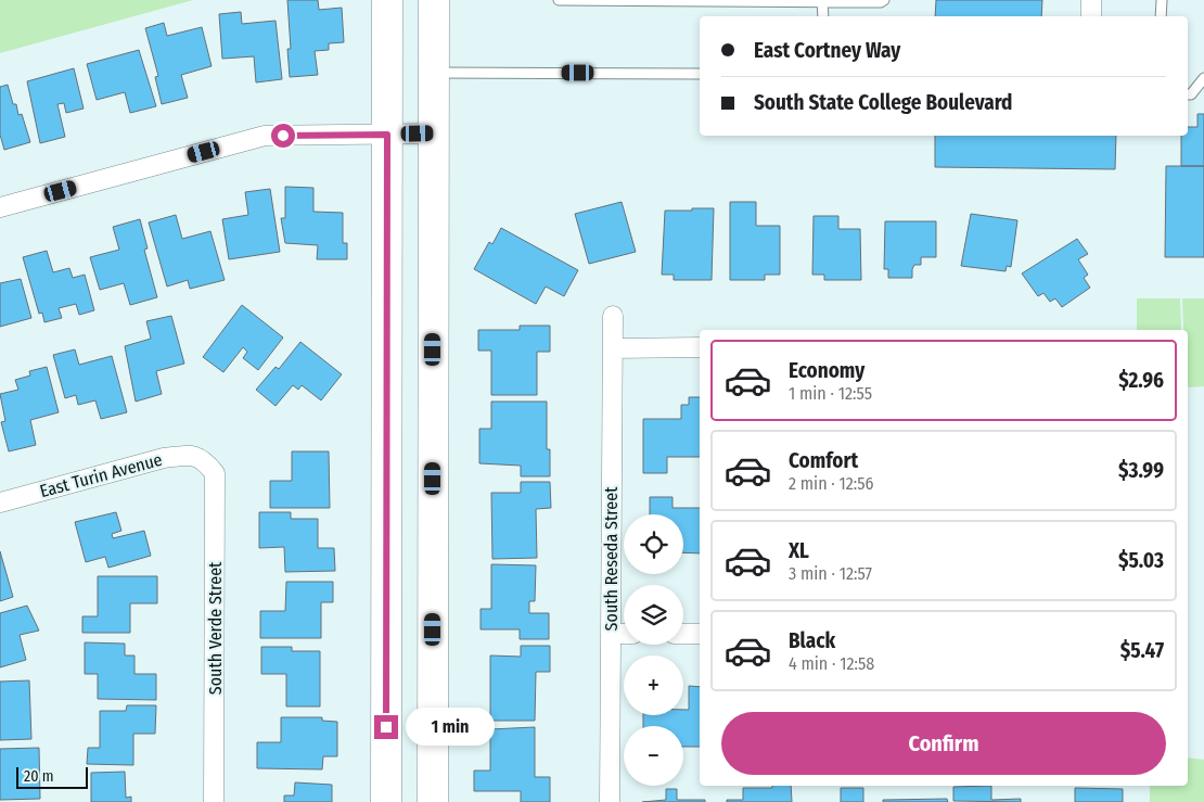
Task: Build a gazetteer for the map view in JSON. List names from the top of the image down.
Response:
{
  "streets": {
    "street": ["East Turin Avenue", "South Reseda Street", "South Verde Street"]
  },
  "crossings": [
    ["East Turin Avenue", "South Verde Street"]
  ],
  "scale_bar": "20 m",
  "page": {
    "banner": ["East Cortney Way", "South State College Boulevard"],
    "list": [
      {
        "name": "Economy",
        "note": "1 min · 12:55",
        "value": "$2.96"
      },
      {
        "name": "Comfort",
        "note": "2 min · 12:56",
        "value": "$3.99"
      },
      {
        "name": "XL",
        "note": "3 min · 12:57",
        "value": "$5.03"
      },
      {
        "name": "Black",
        "note": "4 min · 12:58",
        "value": "$5.47"
      }
    ],
    "map_buttons": ["+", "−"],
    "buttons": "Confirm",
    "bubble": "1 min",
    "scale": "20 m"
  }
}
